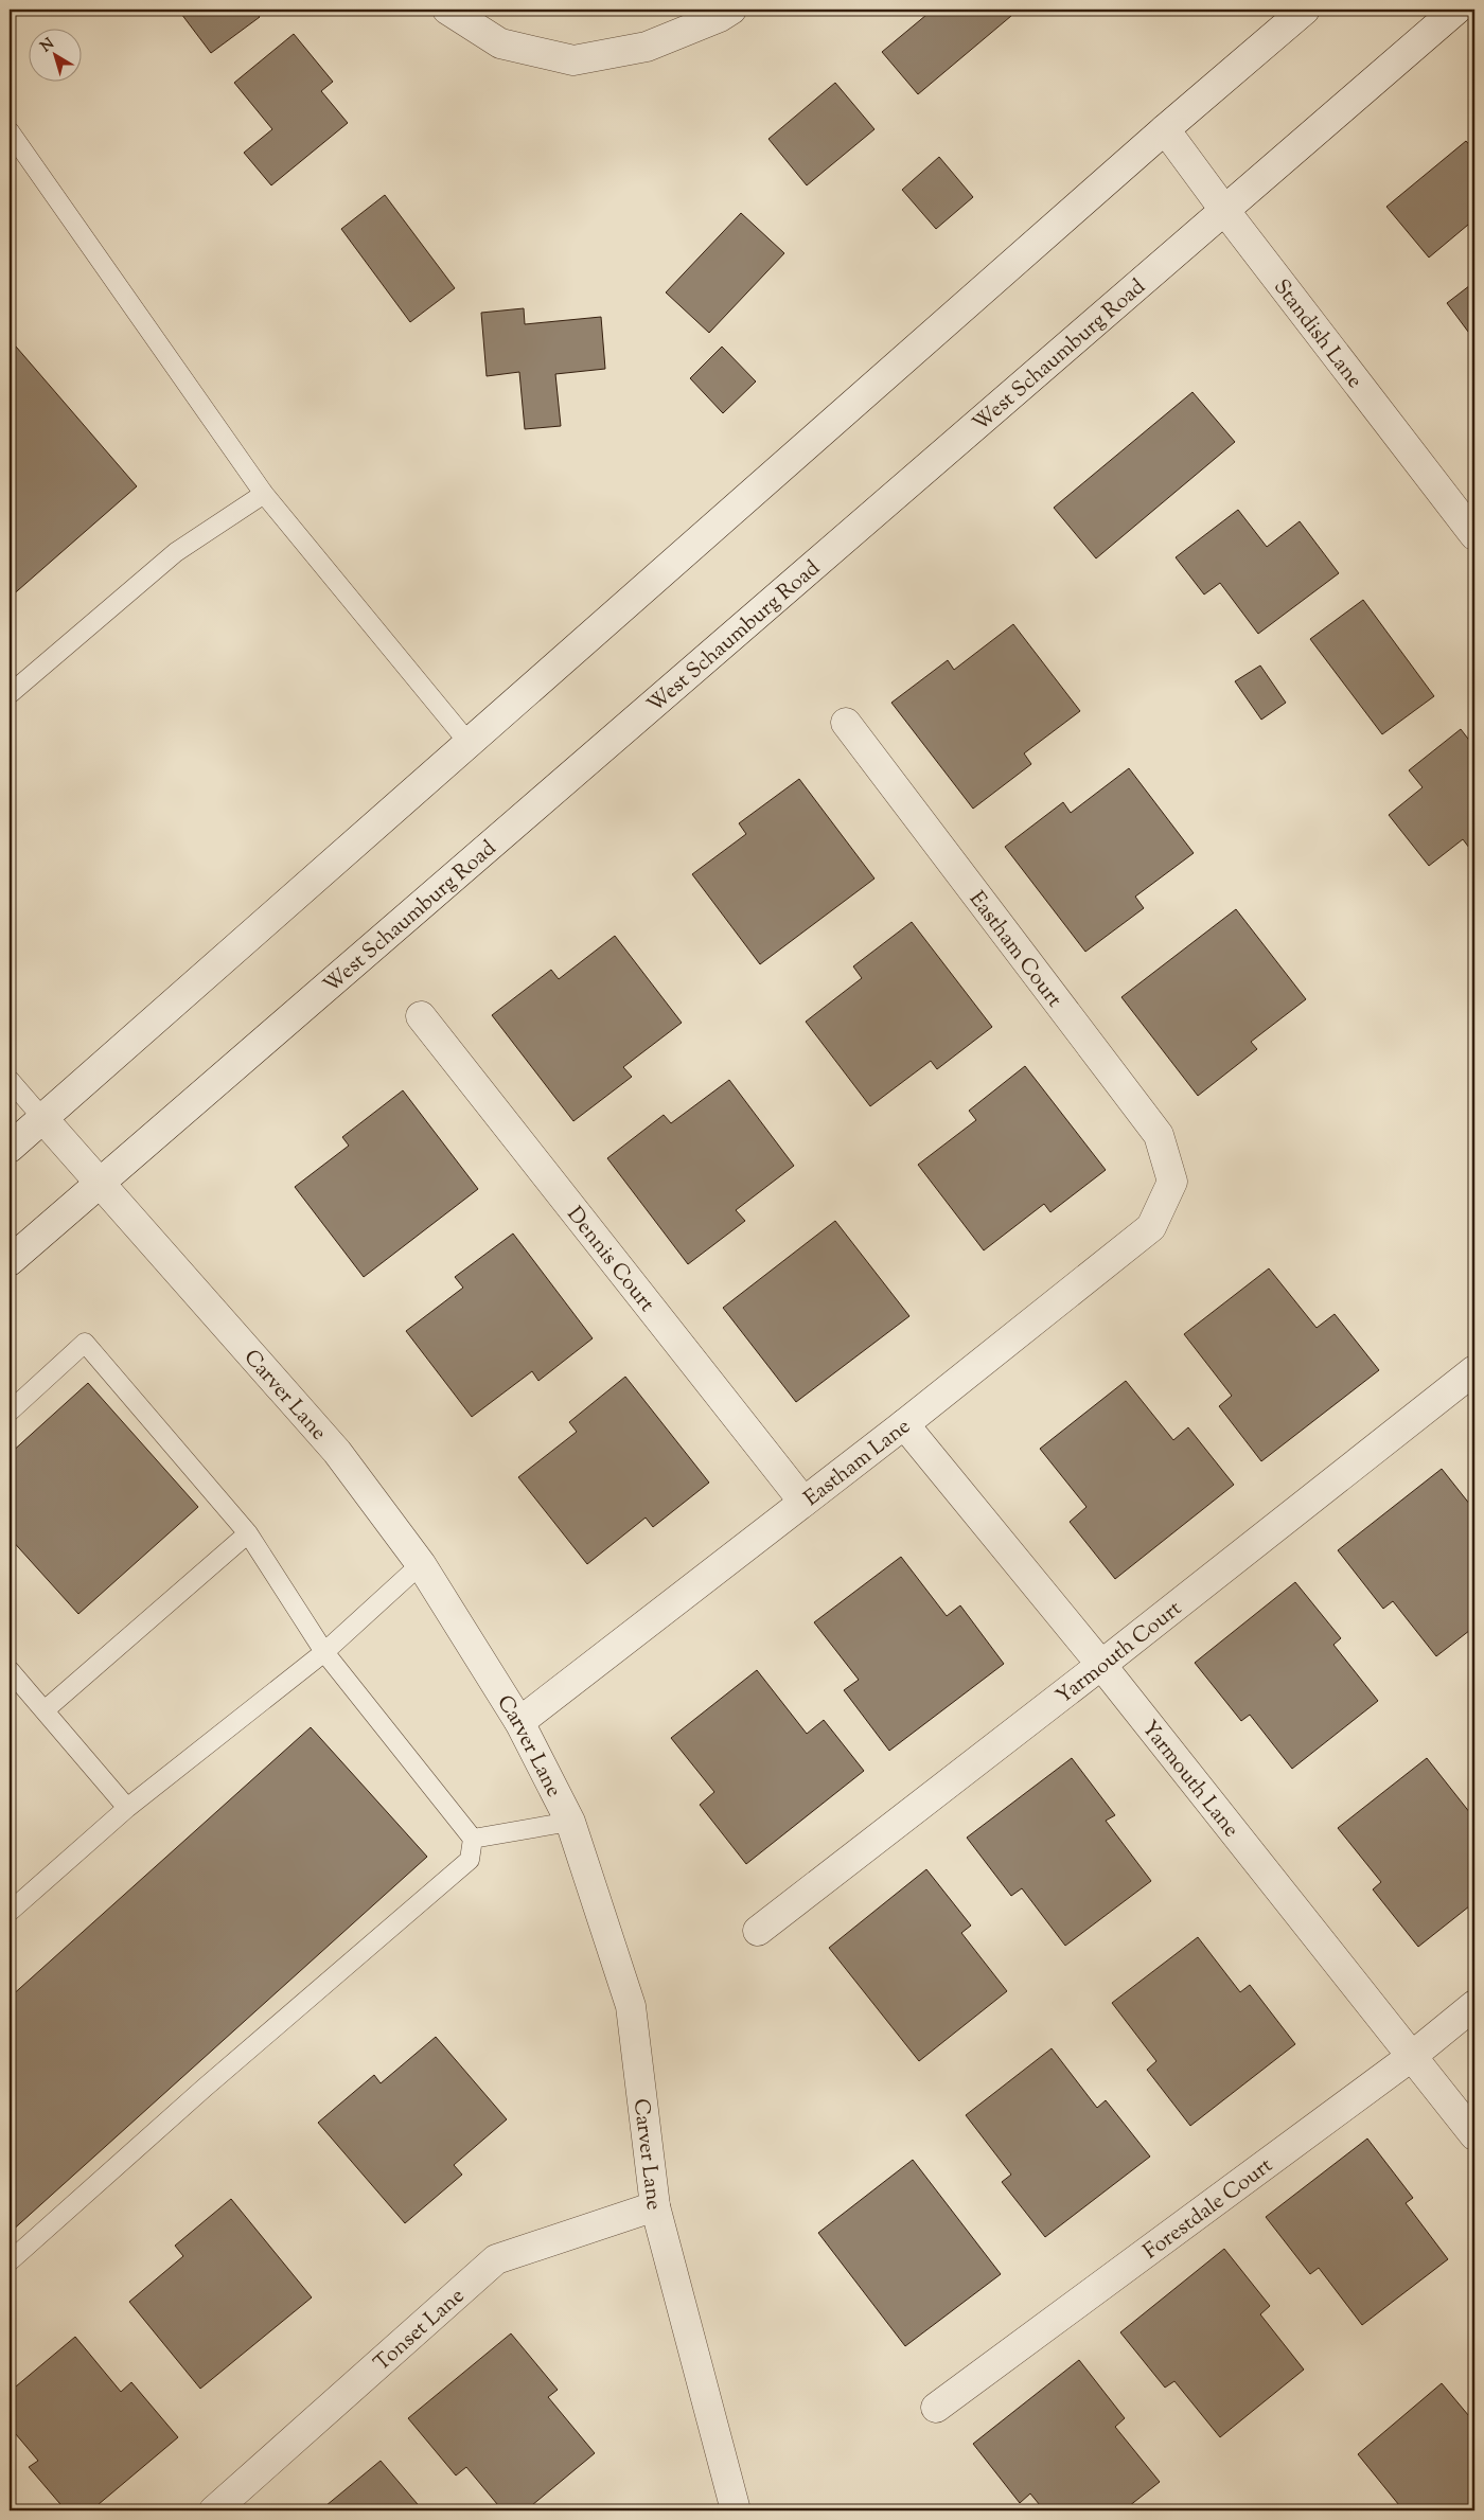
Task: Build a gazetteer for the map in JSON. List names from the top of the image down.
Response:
{
  "streets": {
    "street": [
      "Standish Lane",
      "West Schaumburg Road",
      "Eastham Court",
      "Dennis Court",
      "Carver Lane",
      "Eastham Lane",
      "Yarmouth Court",
      "Yarmouth Lane",
      "Forestdale Court",
      "Tonset Lane"
    ]
  },
  "crossings": [
    ["Standish Lane", "West Schaumburg Road"],
    ["West Schaumburg Road", "Carver Lane"],
    ["Eastham Court", "Eastham Lane"],
    ["Dennis Court", "Eastham Lane"],
    ["Carver Lane", "Eastham Lane"],
    ["Carver Lane", "Tonset Lane"],
    ["Eastham Lane", "Yarmouth Lane"],
    ["Yarmouth Court", "Yarmouth Lane"],
    ["Yarmouth Lane", "Forestdale Court"]
  ],
  "north": "top left"
}
